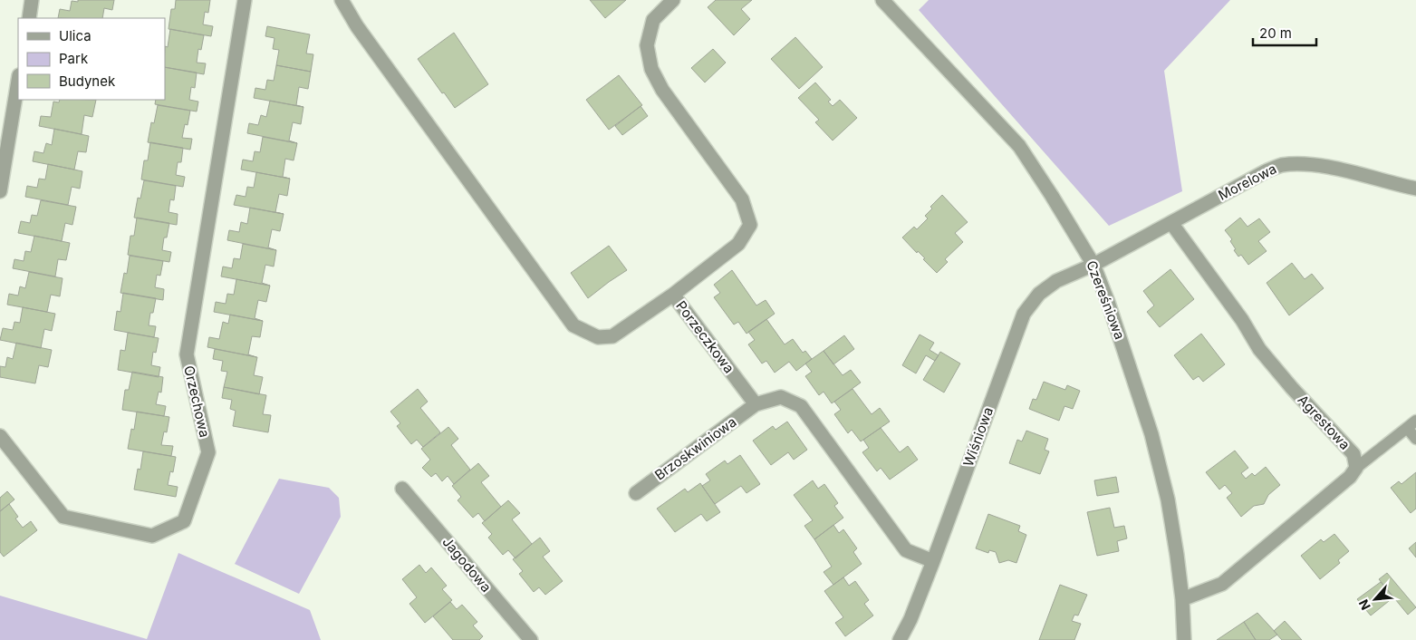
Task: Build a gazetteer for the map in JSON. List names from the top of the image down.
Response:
{
  "streets": {
    "street": [
      "Morelowa",
      "Czereśniowa",
      "Porzeczkowa",
      "Orzechowa",
      "Agrestowa",
      "Wiśniowa",
      "Brzoskwiniowa",
      "Jagodowa"
    ]
  },
  "crossings": [
    ["Morelowa", "Czereśniowa"],
    ["Morelowa", "Agrestowa"],
    ["Morelowa", "Wiśniowa"],
    ["Czereśniowa", "Wiśniowa"],
    ["Porzeczkowa", "Brzoskwiniowa"]
  ],
  "legend": ["Ulica", "Park", "Budynek"],
  "scale_bar": "20 m",
  "north": "bottom left"
}
